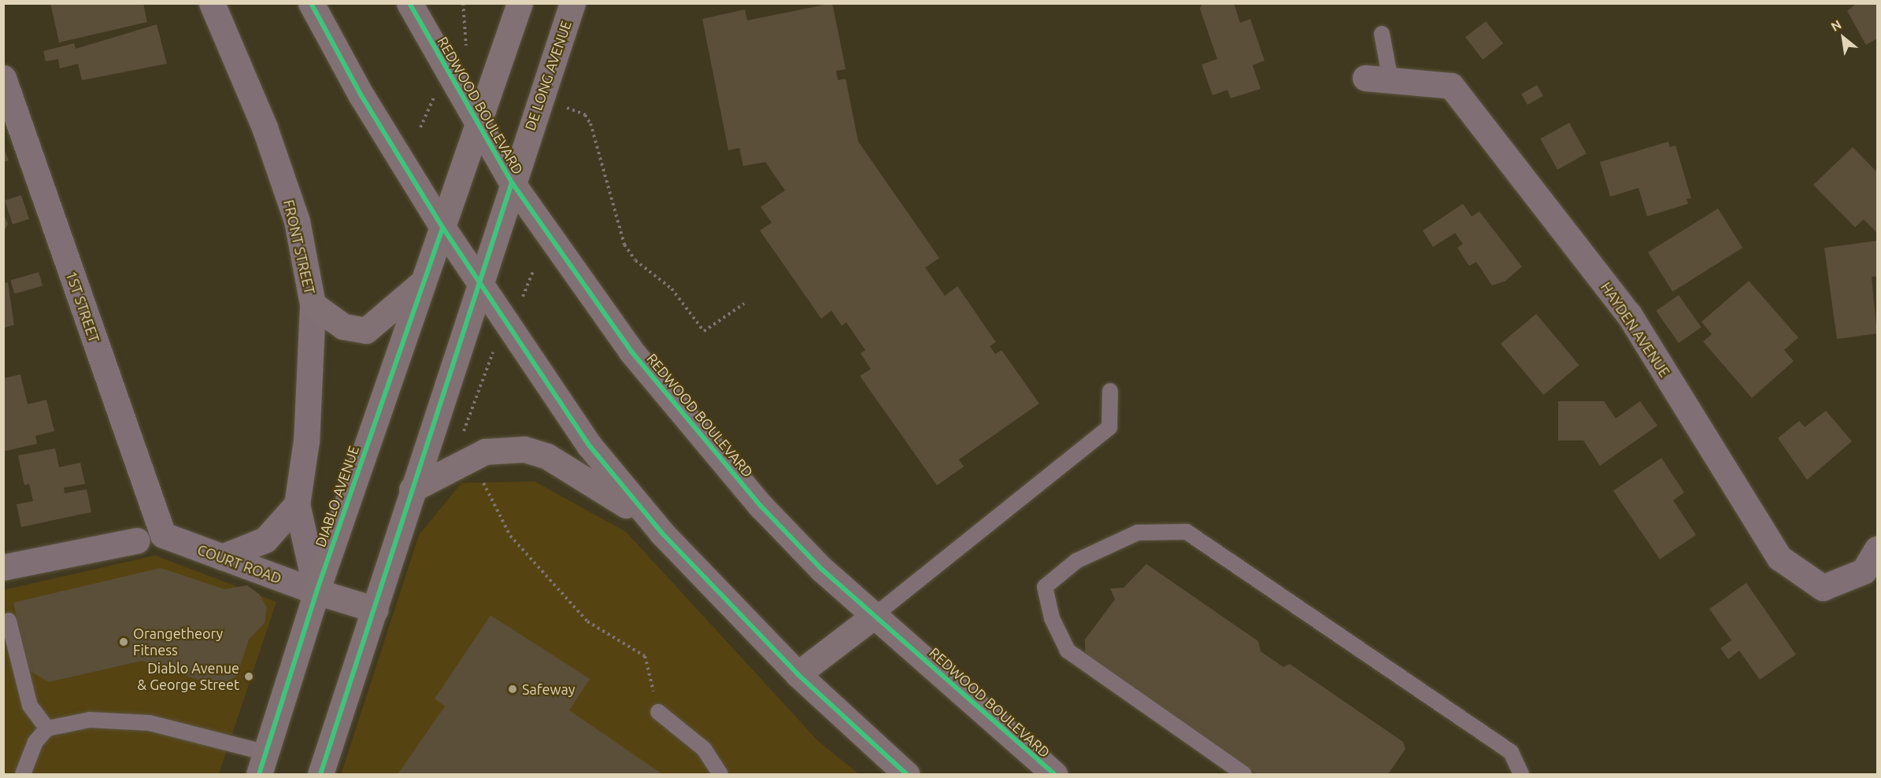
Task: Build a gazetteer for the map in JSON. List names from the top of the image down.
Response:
{
  "streets": {
    "main road": ["DE LONG AVENUE", "REDWOOD BOULEVARD", "DIABLO AVENUE"],
    "street": [
      "FRONT STREET",
      "1ST STREET",
      "HAYDEN AVENUE",
      "COURT ROAD"
    ]
  },
  "crossings": [
    ["DE LONG AVENUE", "REDWOOD BOULEVARD"],
    ["FRONT STREET", "DIABLO AVENUE"],
    ["FRONT STREET", "COURT ROAD"],
    ["1ST STREET", "COURT ROAD"],
    ["DIABLO AVENUE", "COURT ROAD"]
  ],
  "places": ["Orangetheory Fitness", "Diablo Avenue & George Street", "Safeway"],
  "north": "top left"
}
